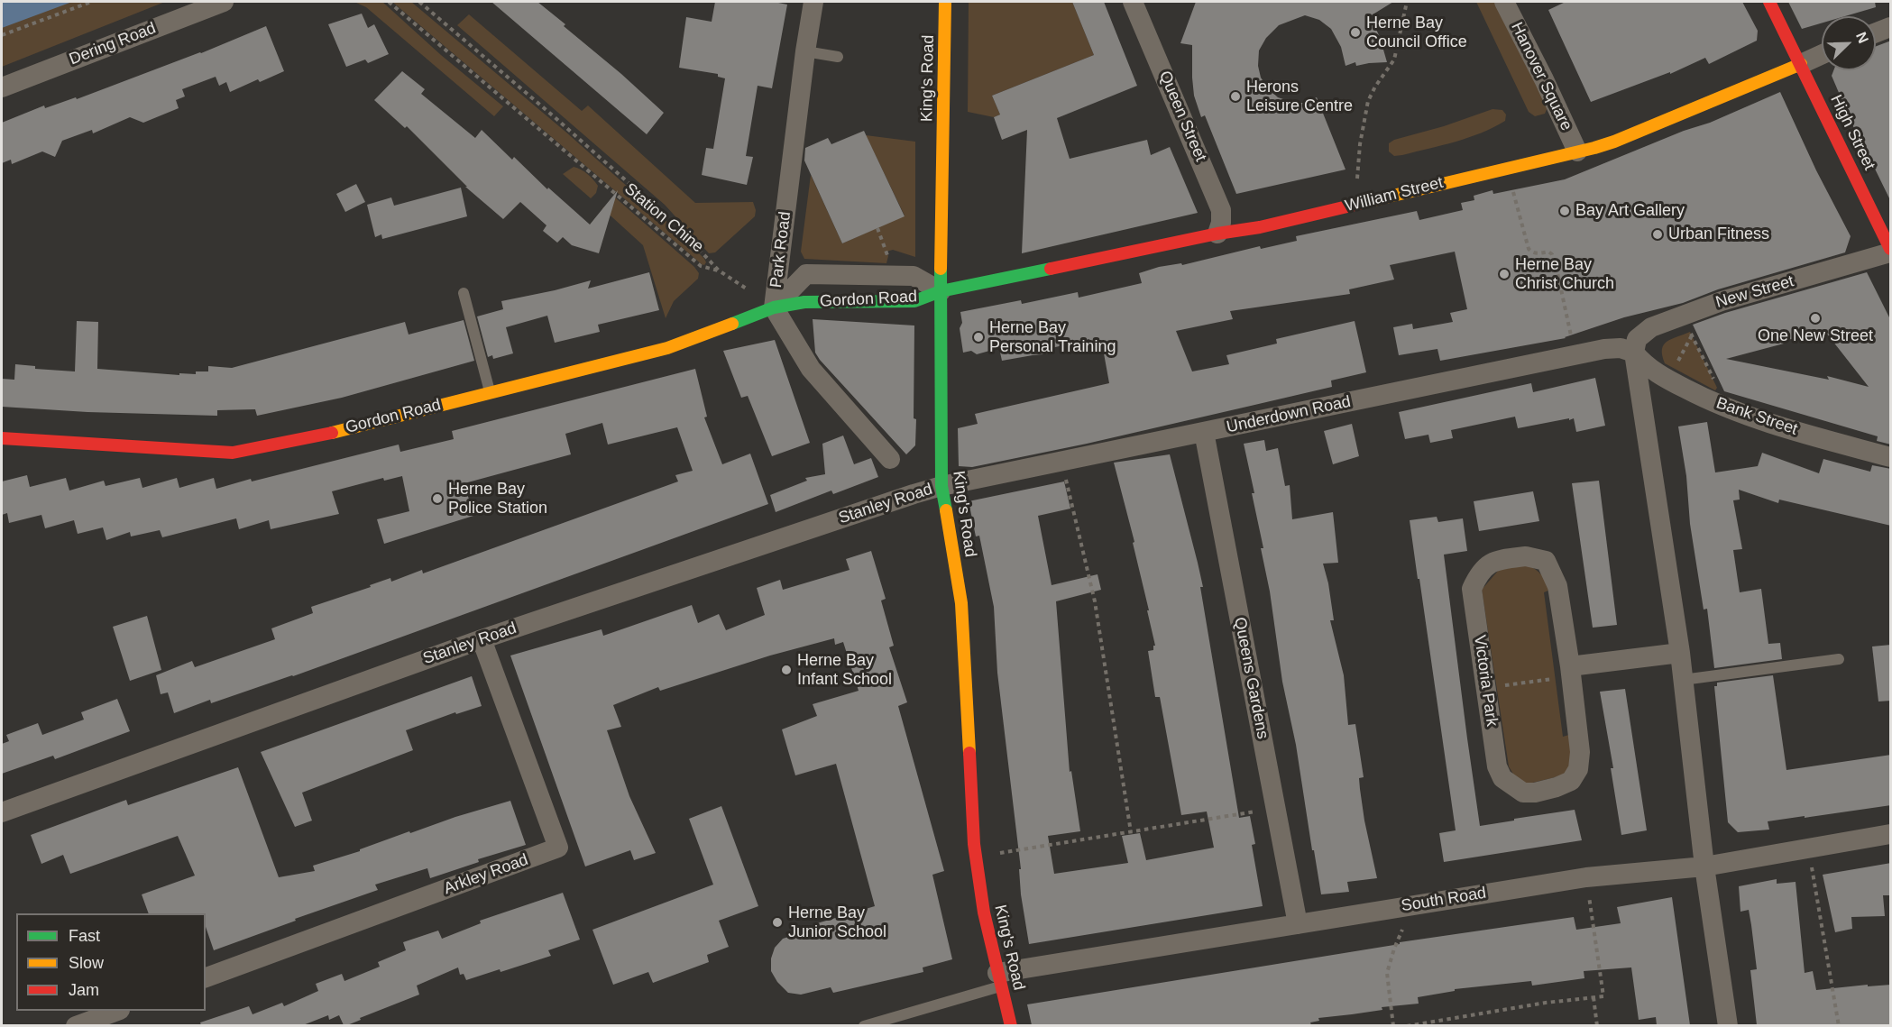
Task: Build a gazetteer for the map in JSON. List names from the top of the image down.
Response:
{
  "streets": {
    "street": [
      "Dering Road",
      "Hanover Square",
      "King's Road",
      "Queen Street",
      "High Street",
      "William Street",
      "Park Road",
      "New Street",
      "Gordon Road",
      "Underdown Road",
      "Bank Street",
      "Stanley Road",
      "Queens Gardens",
      "Victoria Park",
      "Arkley Road",
      "South Road"
    ],
    "path": ["Station Chine"]
  },
  "crossings": [
    ["Hanover Square", "William Street"],
    ["King's Road", "William Street"],
    ["King's Road", "Gordon Road"],
    ["King's Road", "Underdown Road"],
    ["King's Road", "Stanley Road"],
    ["King's Road", "South Road"],
    ["Queen Street", "William Street"],
    ["High Street", "William Street"],
    ["High Street", "New Street"],
    ["William Street", "Gordon Road"],
    ["Park Road", "Gordon Road"],
    ["New Street", "Underdown Road"],
    ["New Street", "Bank Street"],
    ["Underdown Road", "Bank Street"],
    ["Underdown Road", "Stanley Road"],
    ["Underdown Road", "Queens Gardens"],
    ["Stanley Road", "Arkley Road"],
    ["Queens Gardens", "South Road"]
  ],
  "places": [
    "Herne Bay Council Office",
    "Herons Leisure Centre",
    "Bay Art Gallery",
    "Urban Fitness",
    "Herne Bay Christ Church",
    "One New Street",
    "Herne Bay Personal Training",
    "Herne Bay Police Station",
    "Herne Bay Infant School",
    "Herne Bay Junior School"
  ],
  "legend": ["Fast", "Slow", "Jam"],
  "north": "top right"
}
